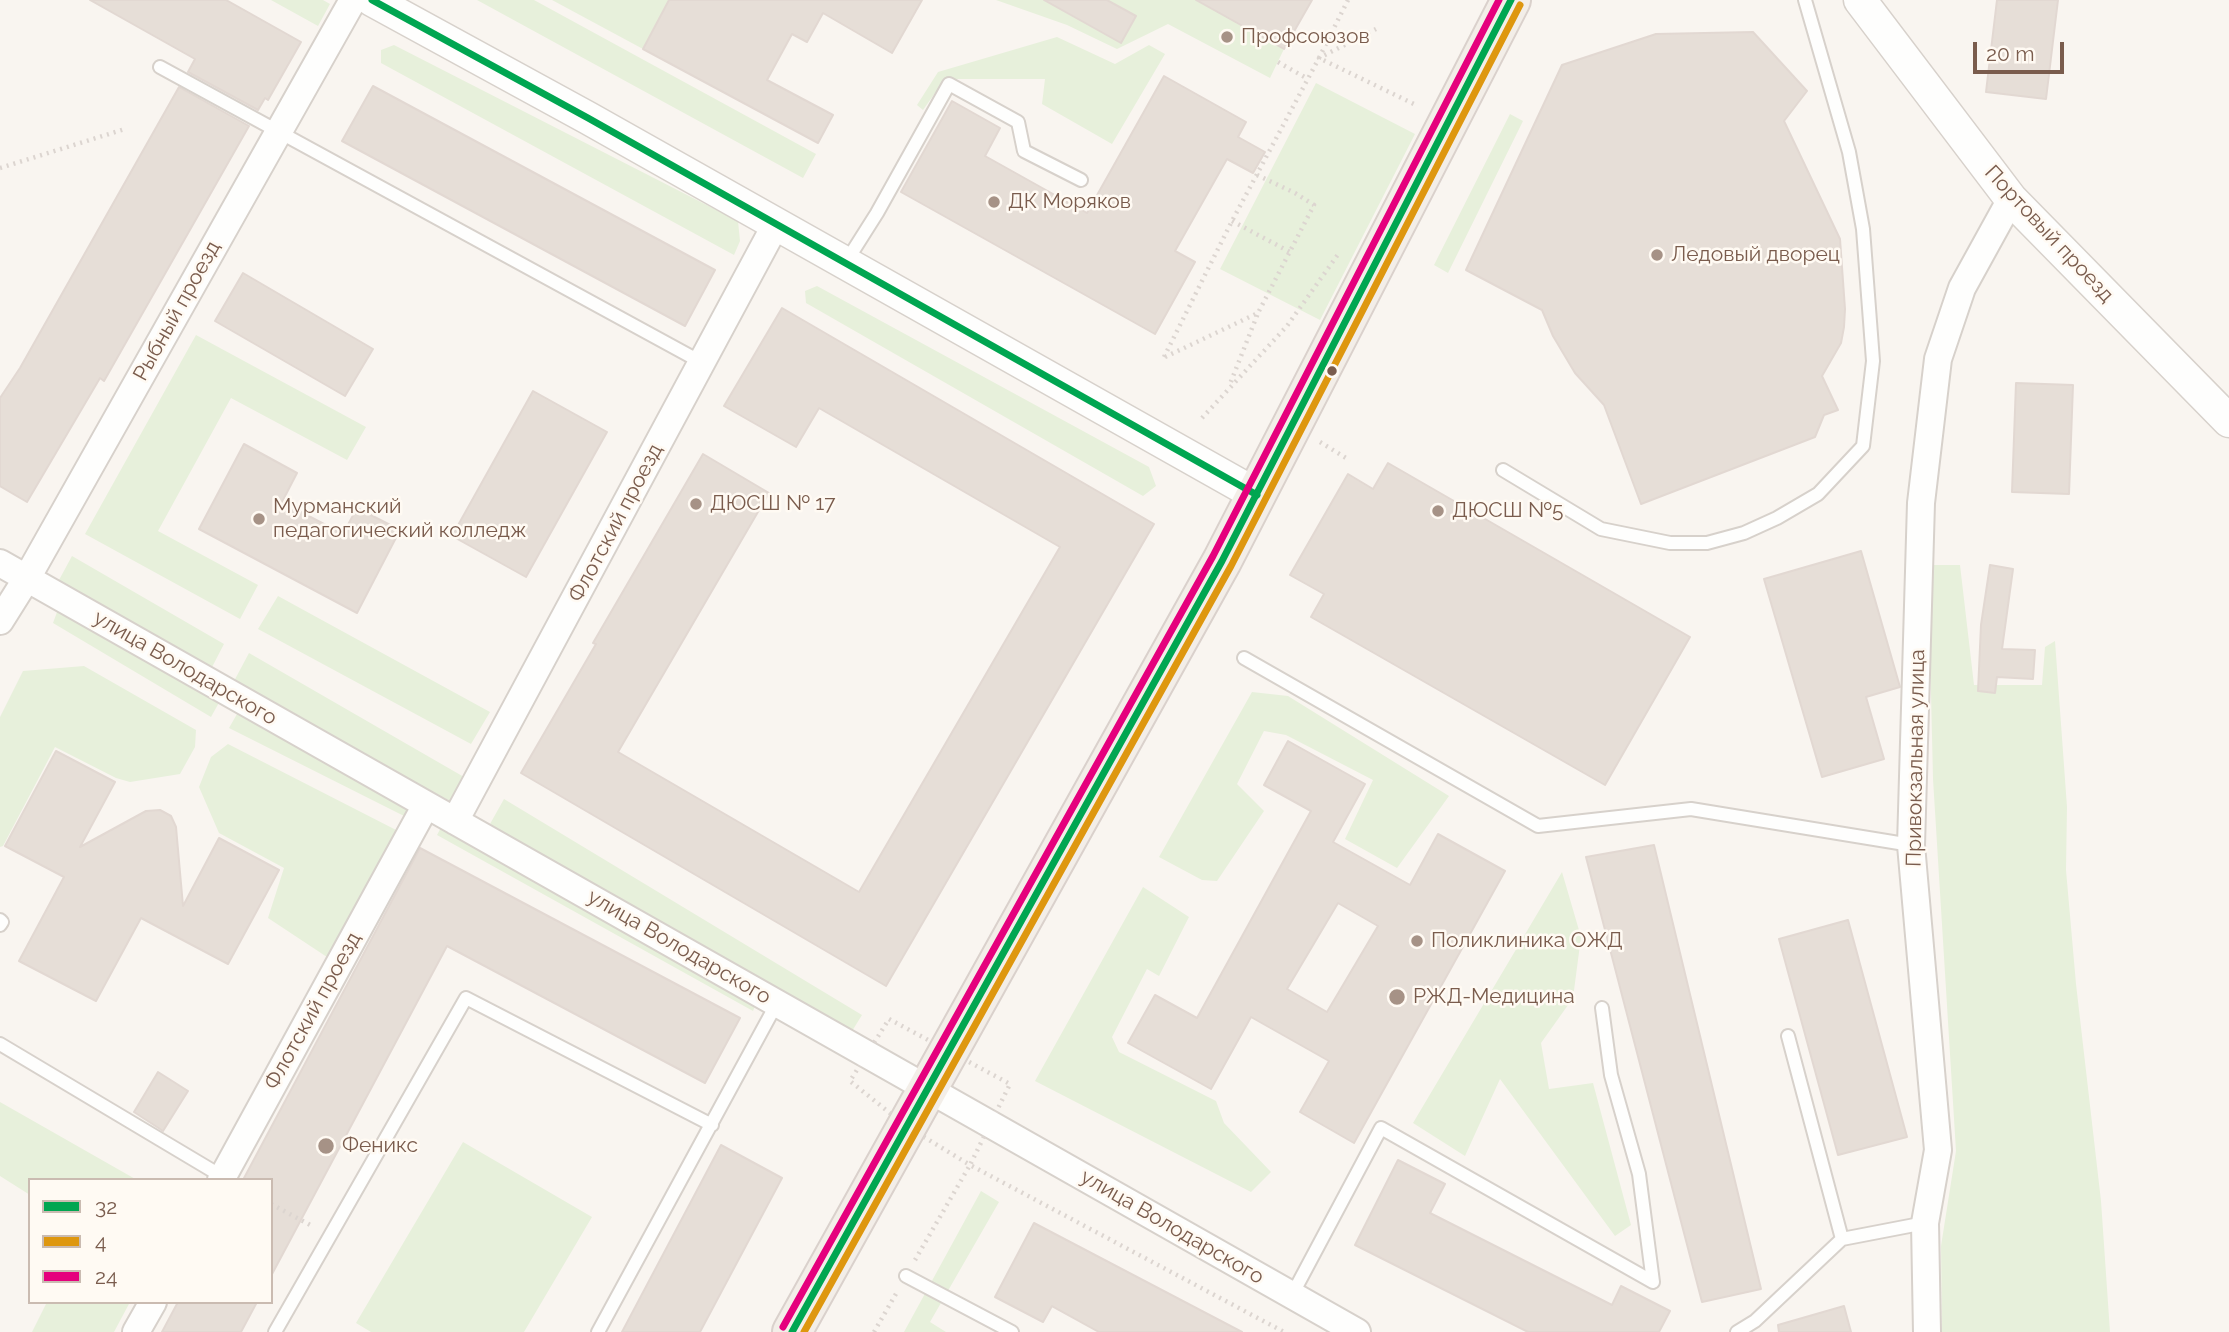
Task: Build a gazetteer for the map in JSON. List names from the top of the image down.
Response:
{
  "streets": {
    "street": [
      "Портовый проезд",
      "Рыбный проезд",
      "Флотский проезд",
      "улица Володарского",
      "Привокзальная улица"
    ]
  },
  "crossings": [
    ["Портовый проезд", "Привокзальная улица"],
    ["Рыбный проезд", "улица Володарского"],
    ["Флотский проезд", "улица Володарского"]
  ],
  "places": [
    "Профсоюзов",
    "ДК Моряков",
    "Ледовый дворец",
    "ДЮСШ № 17",
    "ДЮСШ №5",
    "Мурманский педагогический колледж",
    "Поликлиника ОЖД",
    "РЖД-Медицина",
    "Феникс"
  ],
  "lines": ["transit line 32", "transit line 24", "transit line 4"],
  "legend": ["32", "4", "24"],
  "scale_bar": "20 m"
}
